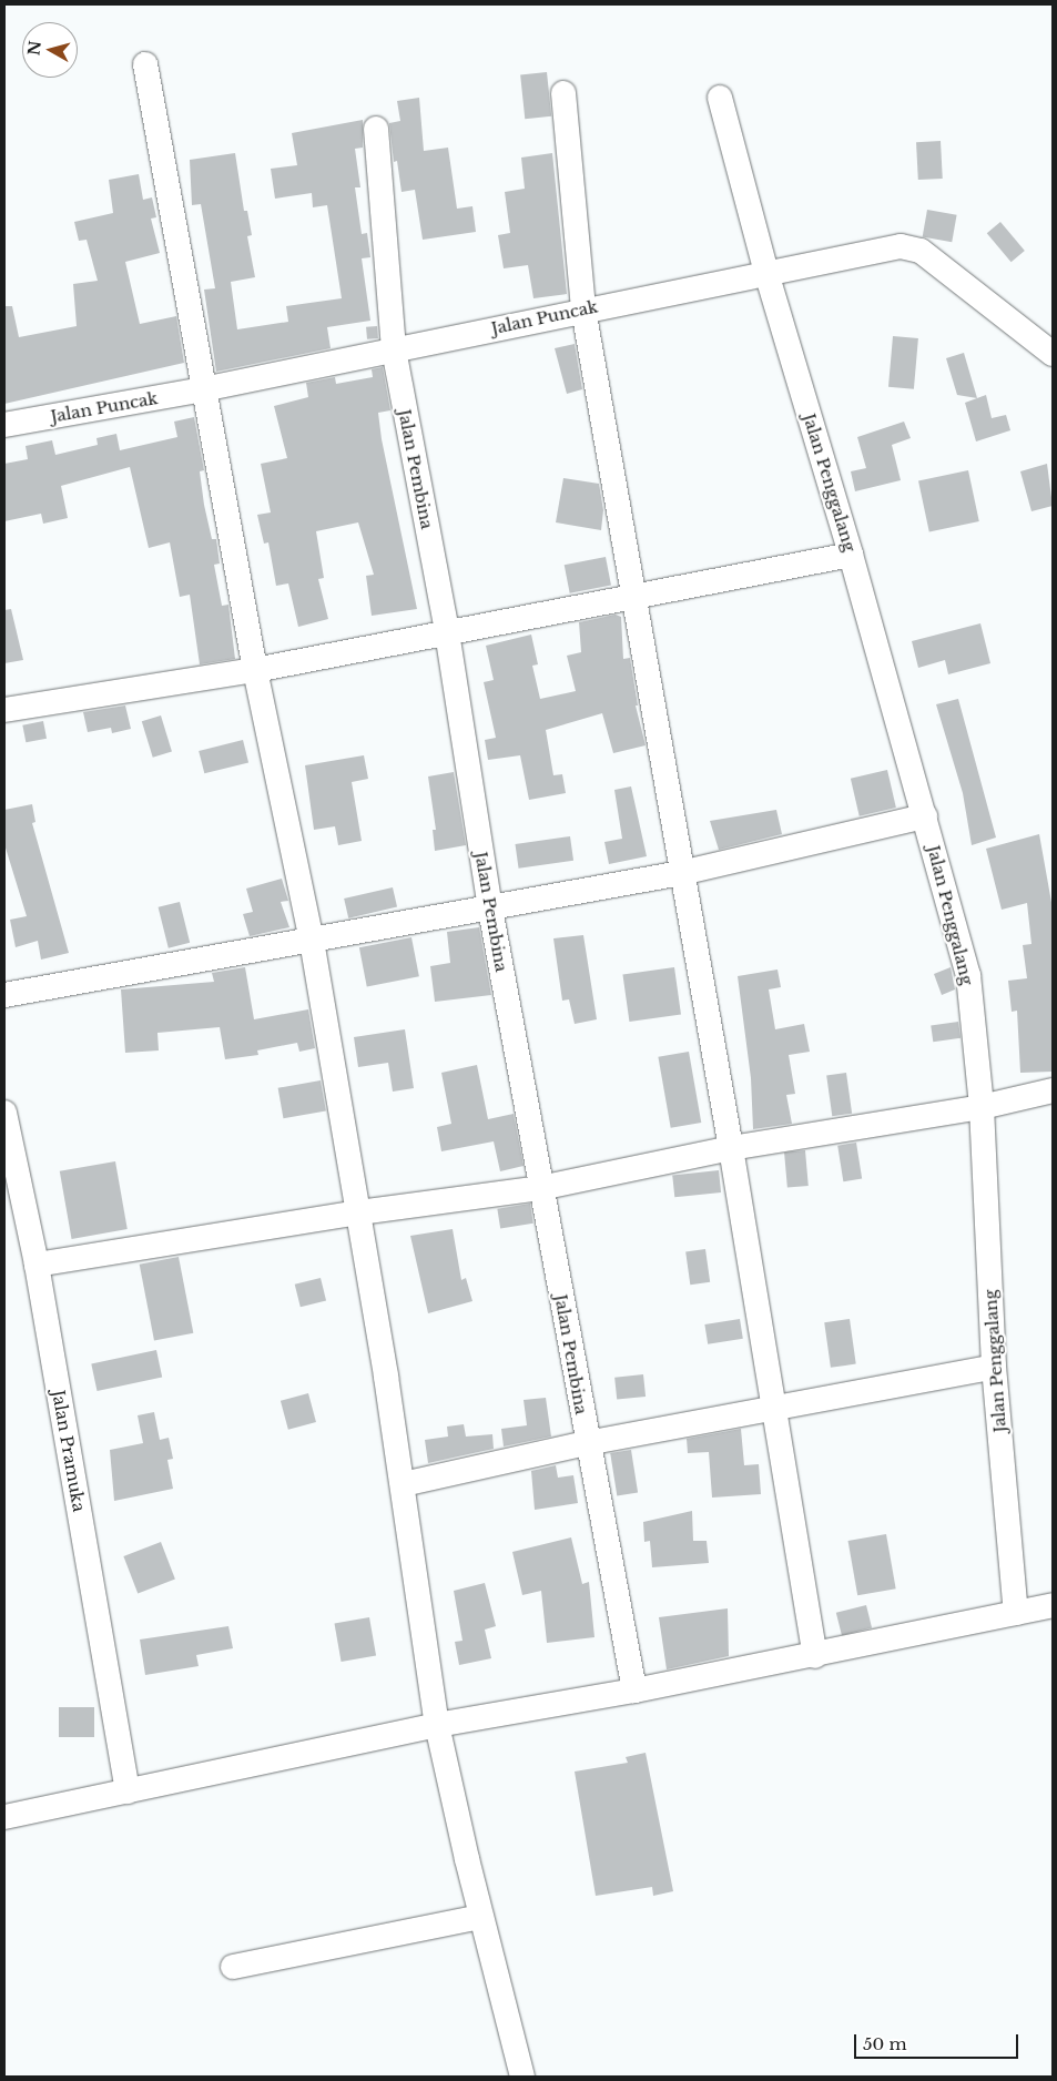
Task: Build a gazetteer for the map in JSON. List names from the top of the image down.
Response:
{
  "streets": {
    "street": [
      "Jalan Puncak",
      "Jalan Pembina",
      "Jalan Penggalang",
      "Jalan Pramuka"
    ]
  },
  "crossings": [
    ["Jalan Puncak", "Jalan Pembina"],
    ["Jalan Puncak", "Jalan Penggalang"]
  ],
  "scale_bar": "50 m",
  "north": "left"
}
